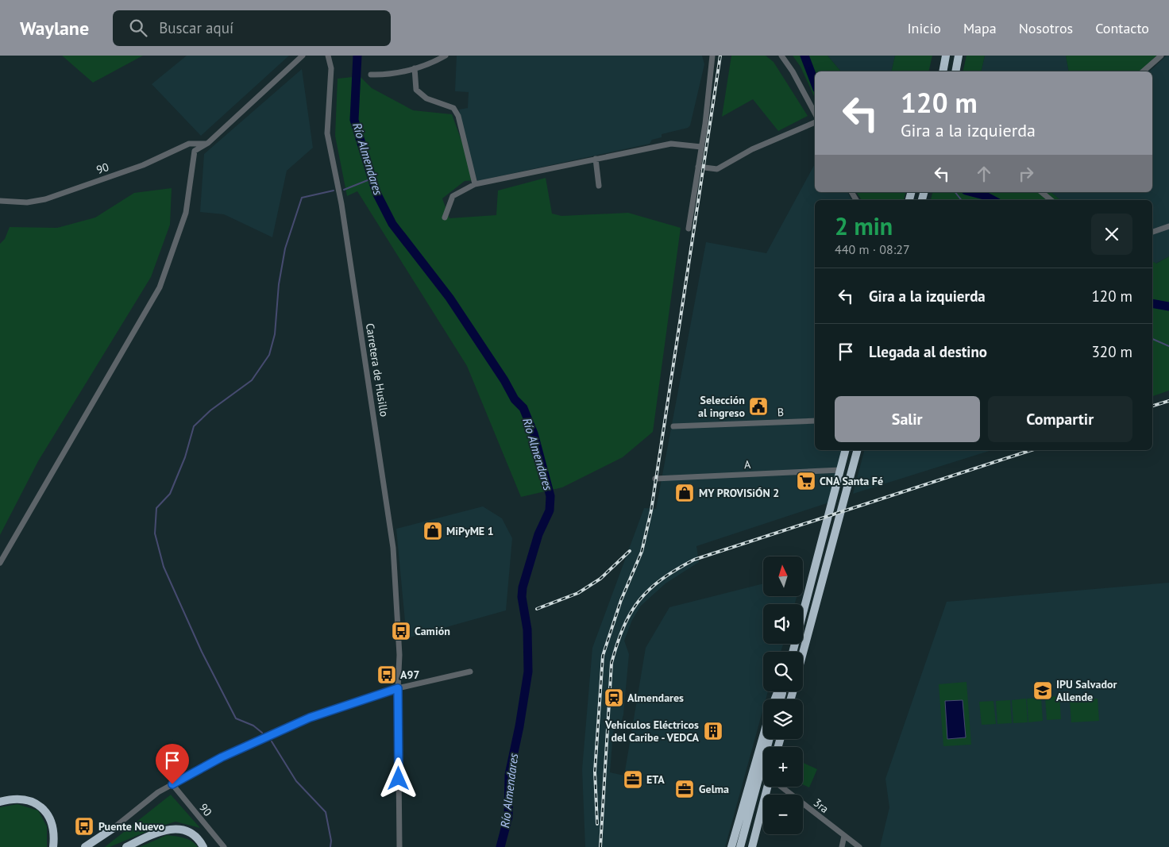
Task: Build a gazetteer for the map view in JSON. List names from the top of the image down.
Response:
{
  "streets": {
    "street": [
      "90",
      "Carretera de Husillo",
      "B",
      "A",
      "3ra"
    ]
  },
  "water": ["Río Almendares"],
  "places": {
    "public building": ["Selección al ingreso"],
    "supermarket": ["CNA Santa Fé"],
    "shop": ["MY PROVISiÓN 2", "MiPyME 1"],
    "bus stop": ["Camión", "A97", "Puente Nuevo"],
    "school or university": ["IPU Salvador Allende"],
    "station": ["Almendares"],
    "building": ["Vehículos Eléctricos del Caribe - VEDCA"],
    "office": ["ETA", "Gelma"]
  },
  "north": "top",
  "page": {
    "header": "Waylane",
    "search": "Buscar aquí",
    "nav": [
      "Inicio",
      "Mapa",
      "Nosotros",
      "Contacto"
    ],
    "turn": ["120 m", "Gira a la izquierda"],
    "heading": ["2 min", "440 m · 08:27"],
    "list": [
      {
        "name": "Gira a la izquierda",
        "value": "120 m"
      },
      {
        "name": "Llegada al destino",
        "value": "320 m"
      }
    ],
    "buttons": ["Salir", "Compartir"],
    "map_buttons": ["+", "−"]
  }
}
